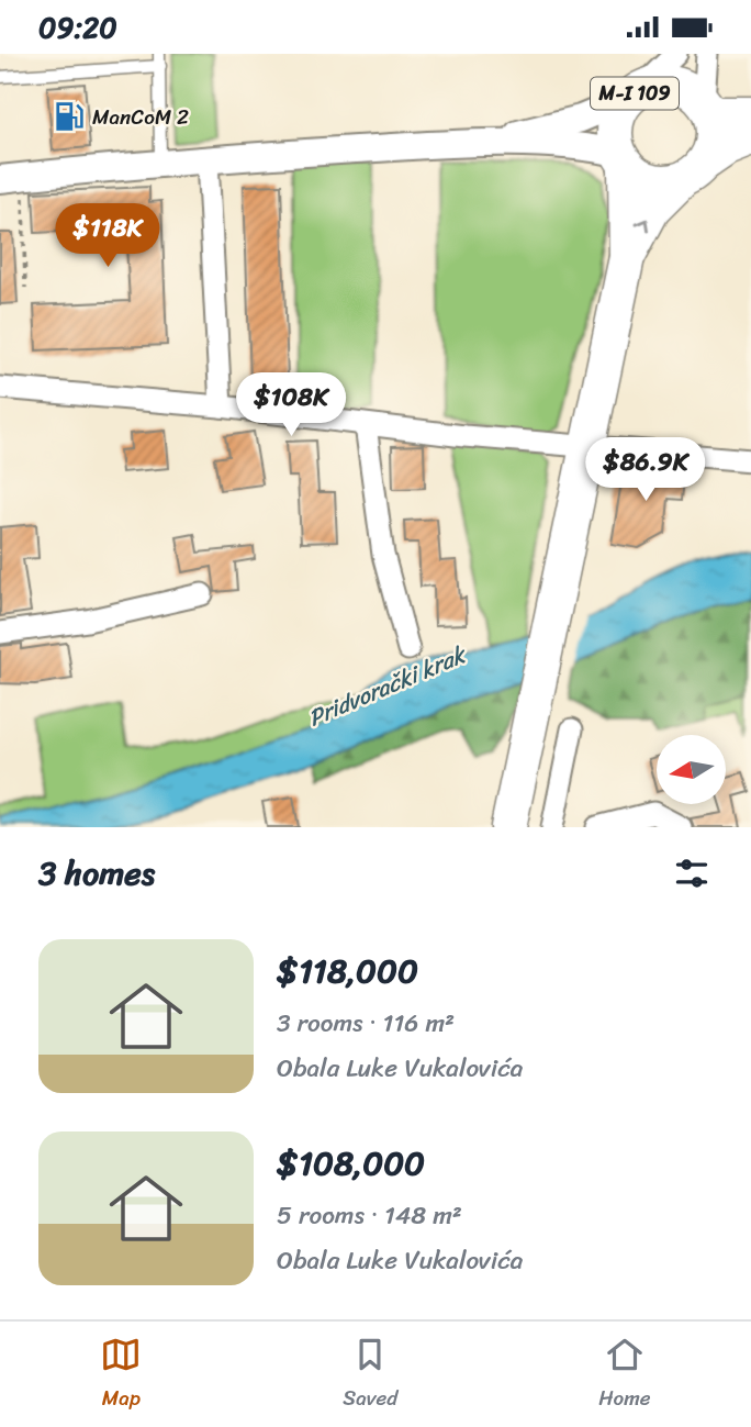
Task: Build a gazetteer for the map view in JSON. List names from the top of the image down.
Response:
{
  "streets": {
    "main road": ["M-I 109"]
  },
  "water": ["Pridvorački krak"],
  "places": {
    "fuel station": ["ManCoM 2"]
  },
  "north": "left",
  "page": {
    "status": "09:20",
    "price": ["$118K", "$108K", "$86.9K"],
    "heading": "3 homes",
    "list": [
      {
        "name": "$118,000",
        "note": "3 rooms · 116 m² · Obala Luke Vukalovića"
      },
      {
        "name": "$108,000",
        "note": "5 rooms · 148 m² · Obala Luke Vukalovića"
      }
    ],
    "tabs": ["Map", "Saved", "Home"]
  }
}
